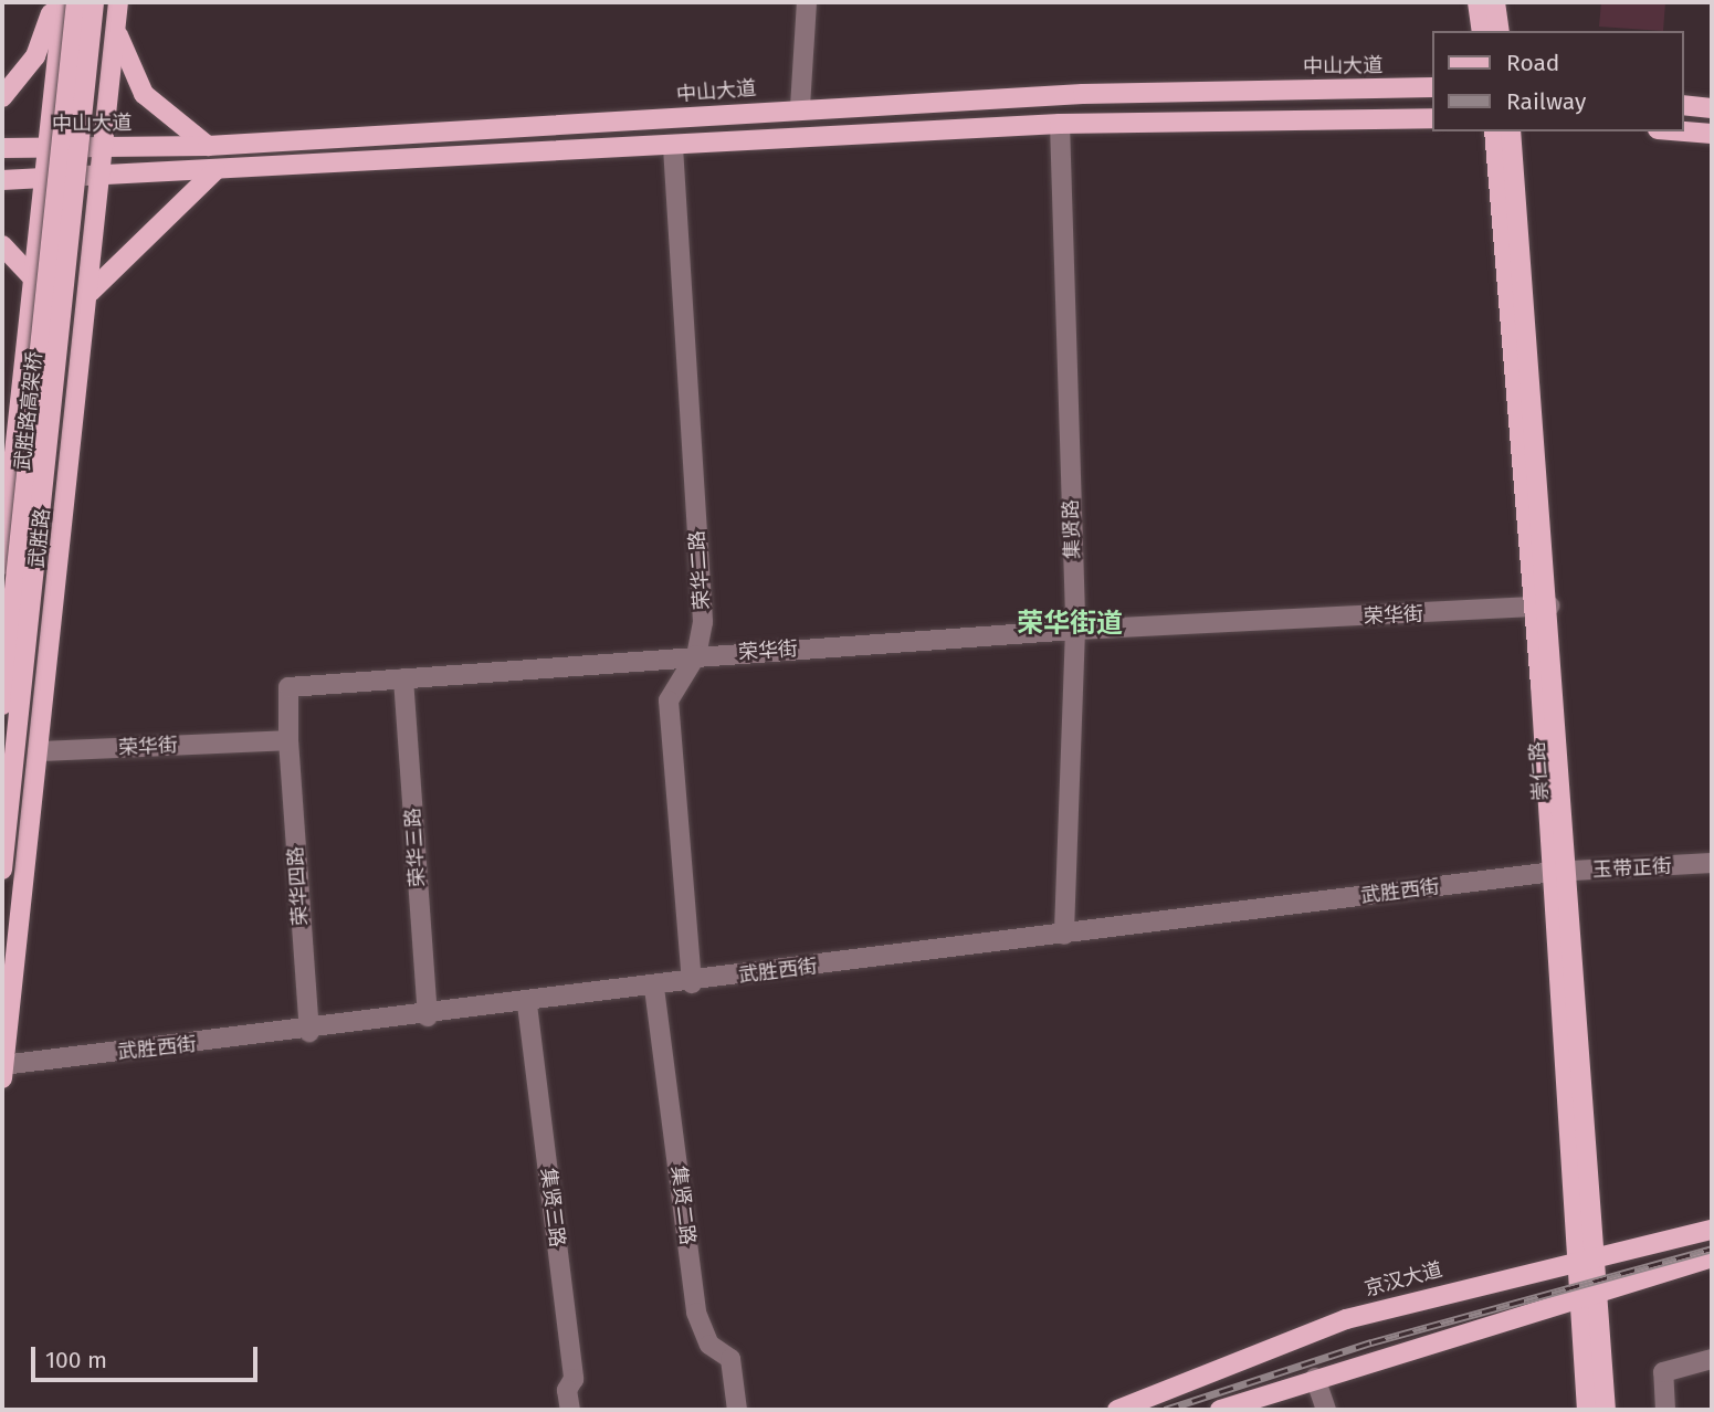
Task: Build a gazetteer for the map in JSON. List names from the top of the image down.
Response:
{
  "streets": {
    "main road": [
      "中山大道",
      "武胜路高架桥",
      "武胜路",
      "崇仁路",
      "京汉大道"
    ],
    "street": [
      "集贤路",
      "荣华二路",
      "荣华街",
      "荣华三路",
      "玉带正街",
      "荣华四路",
      "武胜西街",
      "集贤二路",
      "集贤三路"
    ]
  },
  "crossings": [
    ["中山大道", "武胜路"],
    ["集贤路", "荣华街"],
    ["集贤路", "武胜西街"],
    ["武胜路", "荣华街"],
    ["武胜路", "武胜西街"],
    ["荣华二路", "荣华街"],
    ["荣华二路", "武胜西街"],
    ["荣华街", "崇仁路"],
    ["荣华街", "荣华三路"],
    ["荣华街", "荣华四路"],
    ["崇仁路", "玉带正街"],
    ["崇仁路", "武胜西街"],
    ["崇仁路", "京汉大道"],
    ["荣华三路", "武胜西街"],
    ["玉带正街", "武胜西街"],
    ["荣华四路", "武胜西街"],
    ["武胜西街", "集贤二路"],
    ["武胜西街", "集贤三路"]
  ],
  "districts": ["荣华街道"],
  "legend": ["Road", "Railway"],
  "scale_bar": "100 m"
}
